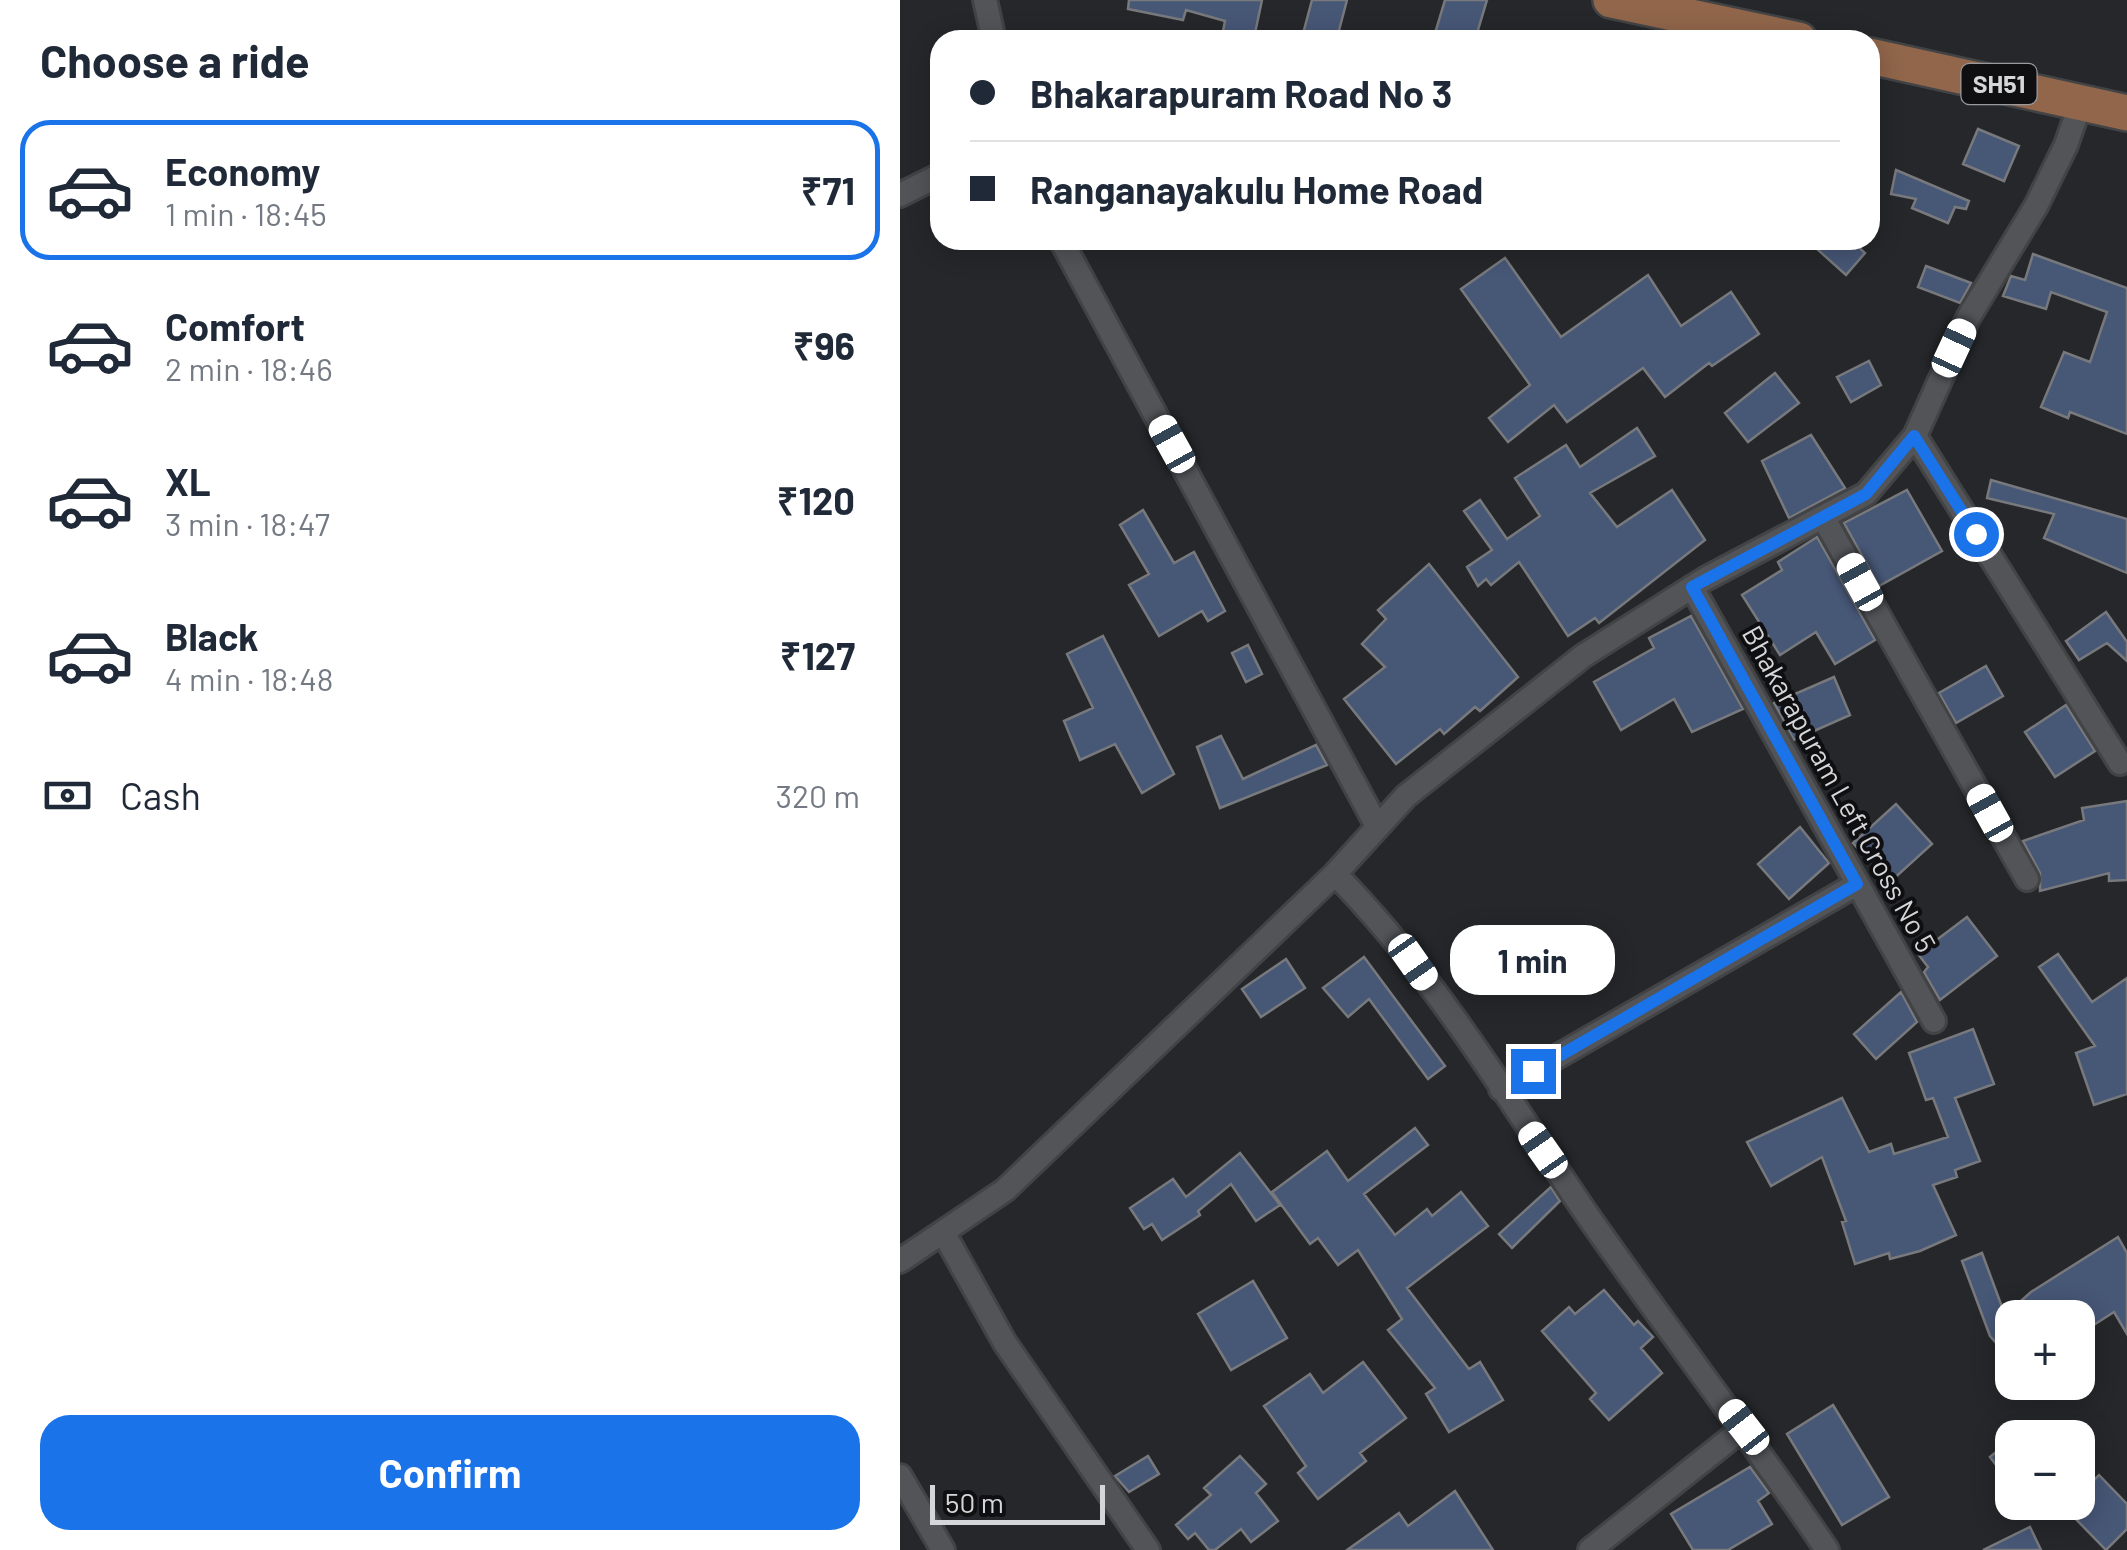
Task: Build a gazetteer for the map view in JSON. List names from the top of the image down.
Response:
{
  "streets": {
    "main road": ["SH51"],
    "street": ["Bhakarapuram Left Cross No 5"]
  },
  "scale_bar": "50 m",
  "page": {
    "heading": "Choose a ride",
    "banner": ["Bhakarapuram Road No 3", "Ranganayakulu Home Road"],
    "list": [
      {
        "name": "Economy",
        "note": "1 min · 18:45",
        "value": "₹71"
      },
      {
        "name": "Comfort",
        "note": "2 min · 18:46",
        "value": "₹96"
      },
      {
        "name": "XL",
        "note": "3 min · 18:47",
        "value": "₹120"
      },
      {
        "name": "Black",
        "note": "4 min · 18:48",
        "value": "₹127"
      }
    ],
    "pay": ["Cash", "320 m"],
    "bubble": "1 min",
    "map_buttons": ["+", "−"],
    "buttons": "Confirm",
    "scale": "50 m"
  }
}
